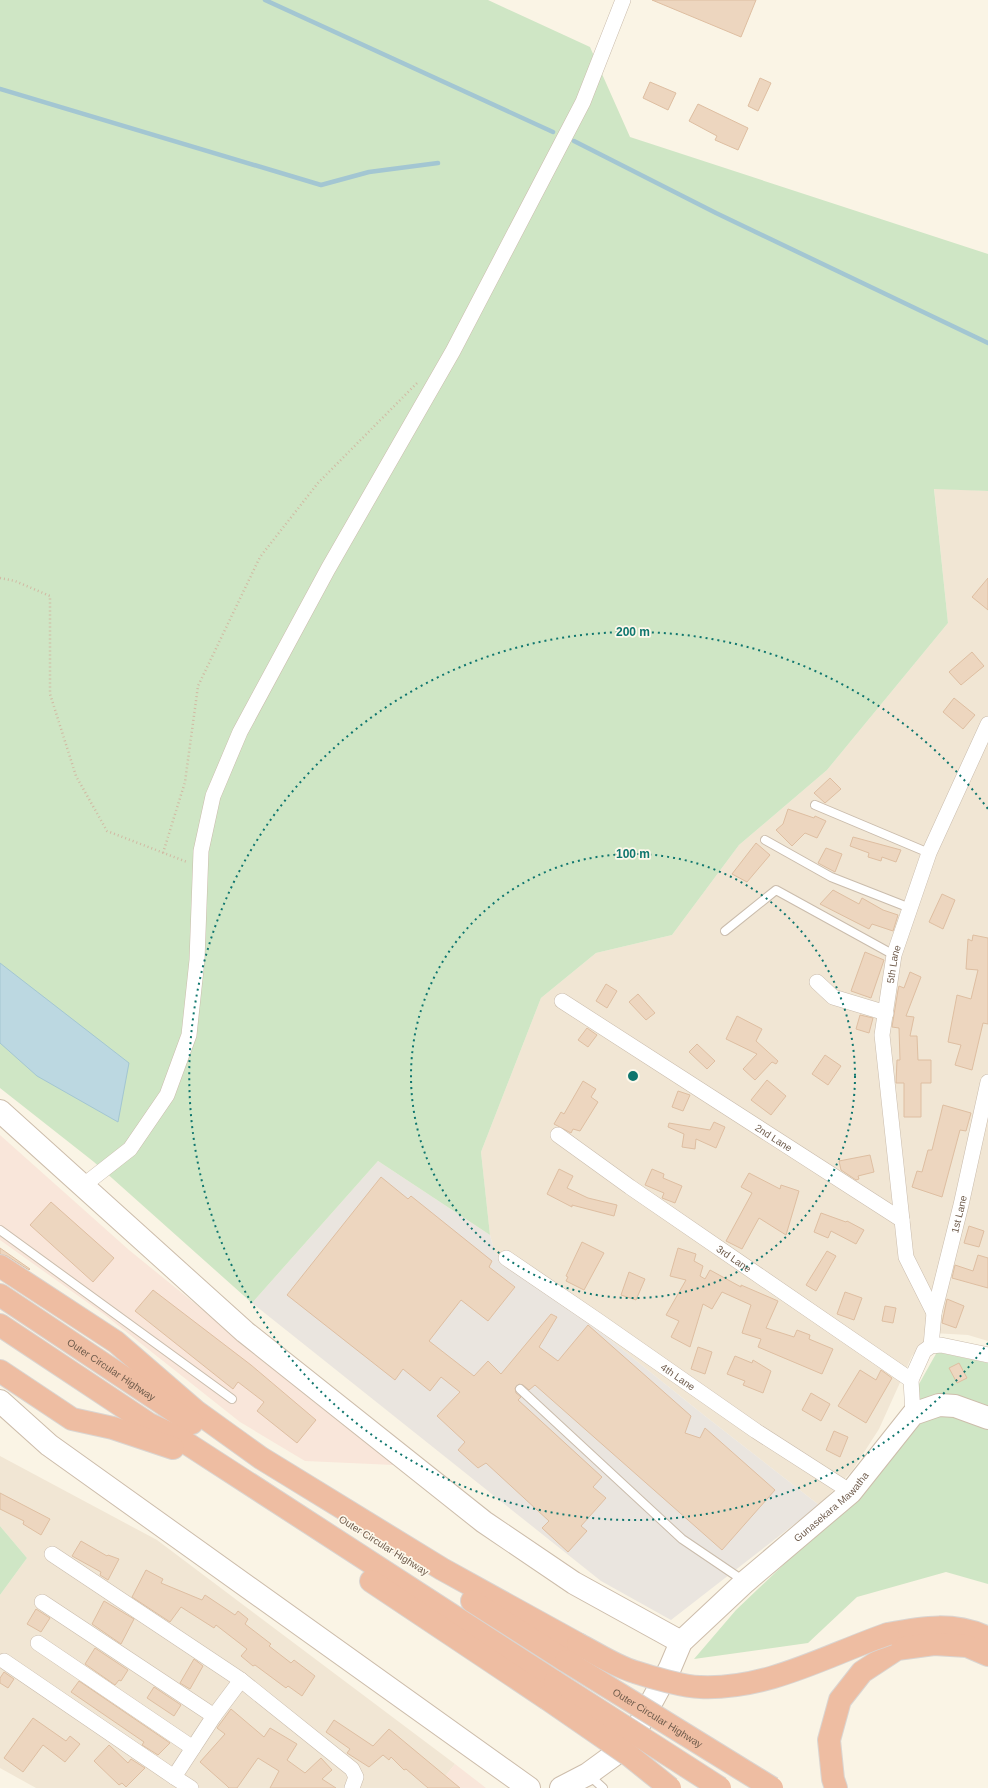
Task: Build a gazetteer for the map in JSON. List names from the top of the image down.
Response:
{
  "streets": {
    "highway": ["Outer Circular Highway"],
    "street": [
      "5th Lane",
      "2nd Lane",
      "1st Lane",
      "3rd Lane",
      "4th Lane",
      "Gunasekara Mawatha"
    ]
  },
  "crossings": [
    ["5th Lane", "2nd Lane"],
    ["4th Lane", "Gunasekara Mawatha"]
  ],
  "rings": ["200 m", "100 m"]
}
